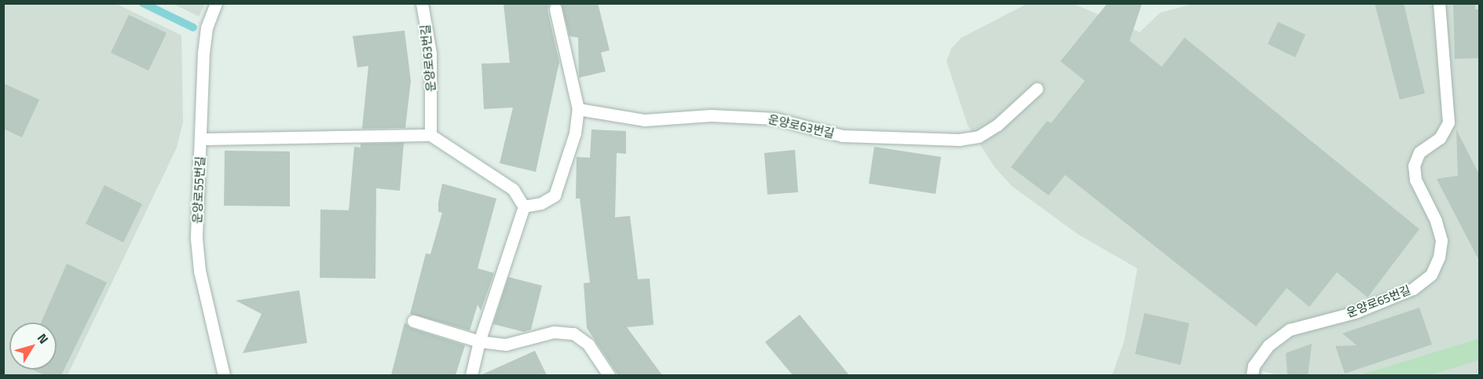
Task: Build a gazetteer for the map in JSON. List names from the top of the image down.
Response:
{
  "streets": {
    "lane": ["운양로63번길", "운양로55번길", "운양로65번길"]
  },
  "north": "top right"
}
